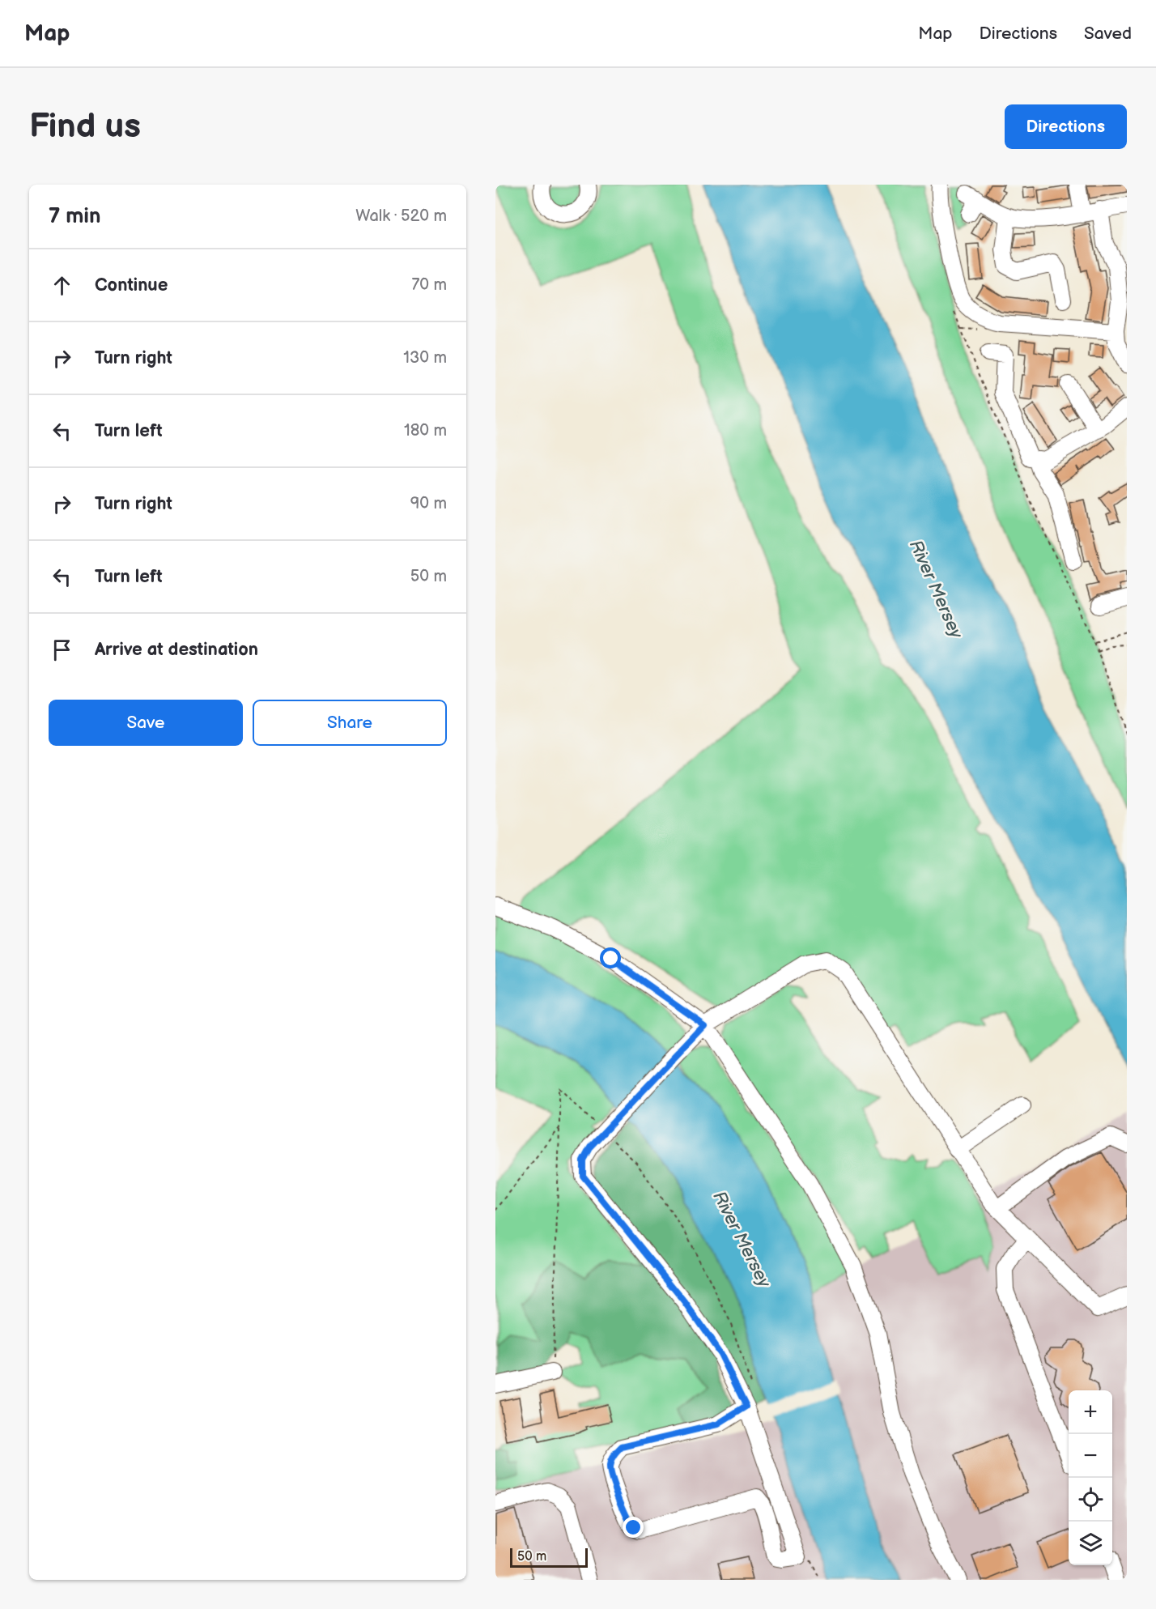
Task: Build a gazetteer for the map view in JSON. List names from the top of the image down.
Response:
{
  "water": ["River Mersey"],
  "scale_bar": "50 m",
  "page": {
    "header": "Map",
    "nav": ["Map", "Directions", "Saved"],
    "buttons": [
      "Directions",
      ["Save", "Share"]
    ],
    "title": "Find us",
    "heading": ["7 min", "Walk · 520 m"],
    "list": [
      ["Continue", "70 m"],
      ["Turn right", "130 m"],
      ["Turn left", "180 m"],
      ["Turn right", "90 m"],
      ["Turn left", "50 m"],
      "Arrive at destination"
    ],
    "map_buttons": ["+", "−"],
    "scale": "50 m"
  }
}
